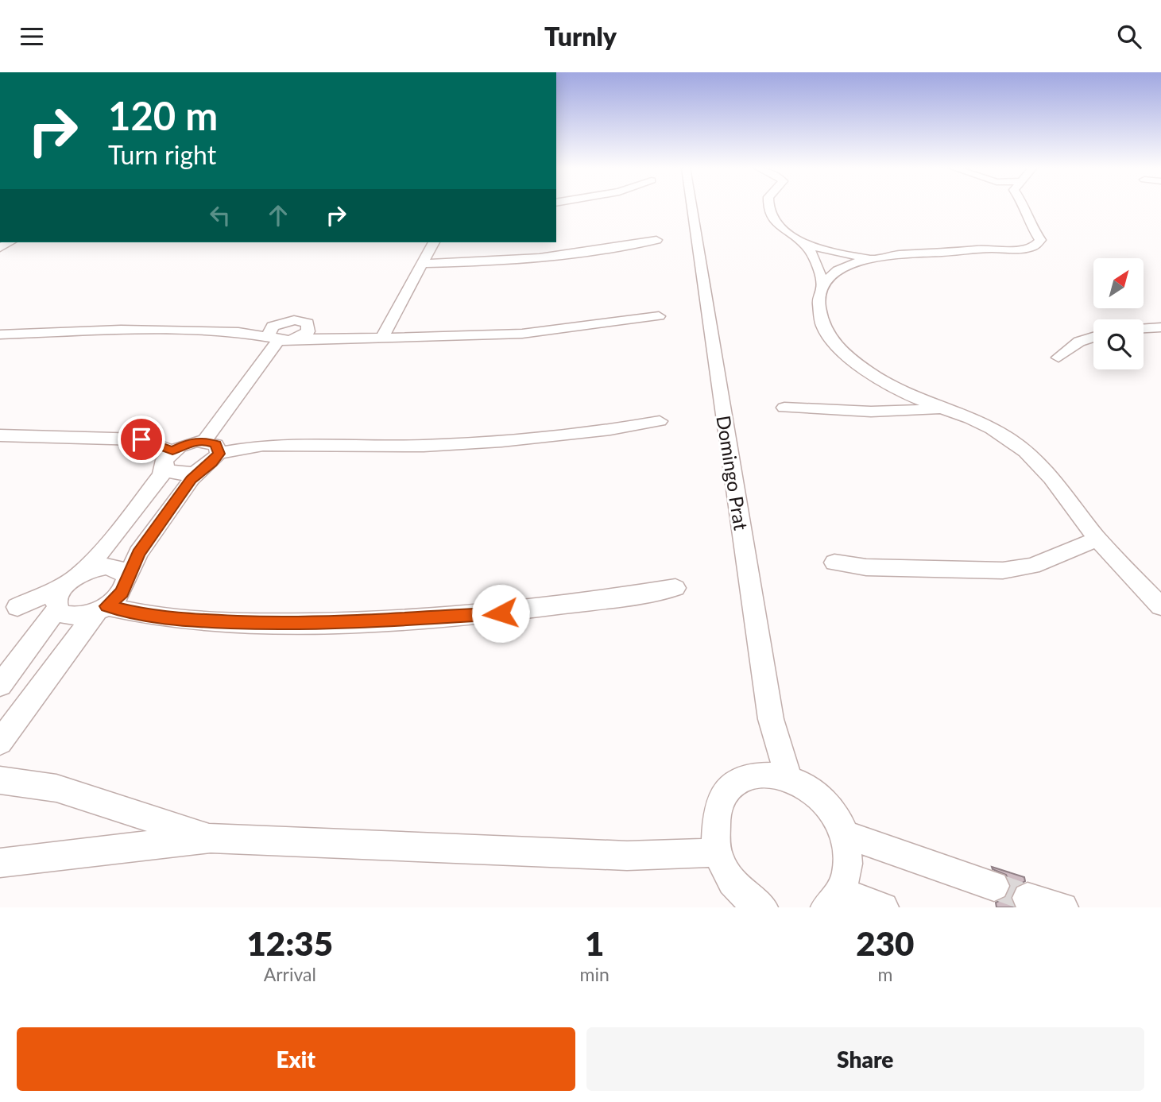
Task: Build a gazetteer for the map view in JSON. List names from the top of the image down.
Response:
{
  "streets": {
    "street": ["Domingo Prat"]
  },
  "north": "top right",
  "page": {
    "header": "Turnly",
    "turn": ["120 m", "Turn right"],
    "eta": [
      "12:35",
      "Arrival",
      "1",
      "min",
      "230",
      "m"
    ],
    "buttons": ["Exit", "Share"]
  }
}
